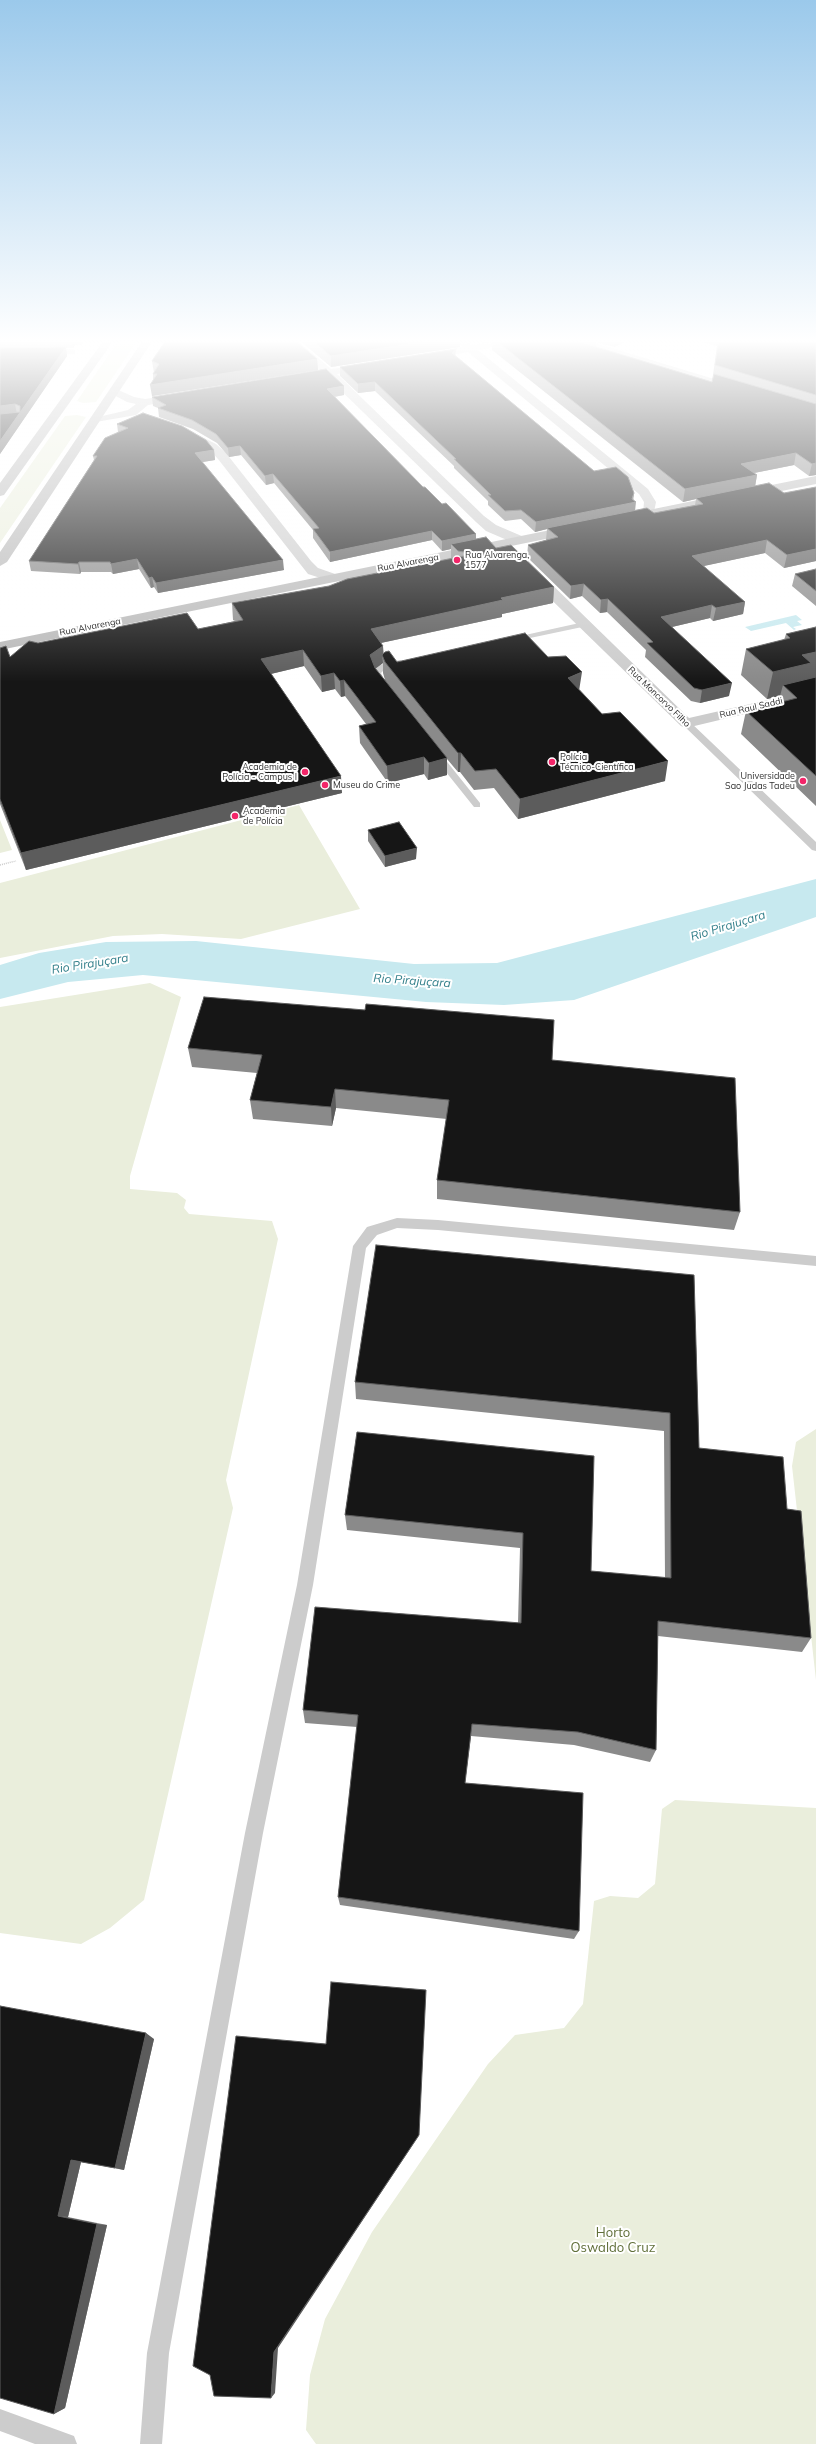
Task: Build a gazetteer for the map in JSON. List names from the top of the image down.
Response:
{
  "streets": {
    "main road": ["Rua Alvarenga"],
    "street": ["Rua Moncorvo Filho", "Rua Raul Saddi"]
  },
  "crossings": [
    ["Rua Moncorvo Filho", "Rua Raul Saddi"]
  ],
  "water": ["Rio Pirajuçara"],
  "parks": ["Horto Oswaldo Cruz"],
  "places": [
    "Rua Alvarenga, 1577",
    "Polícia Técnico-Científica",
    "Academia de Polícia - Campus I",
    "Universidade Sao Judas Tadeu",
    "Museu do Crime",
    "Academia de Polícia"
  ]
}
